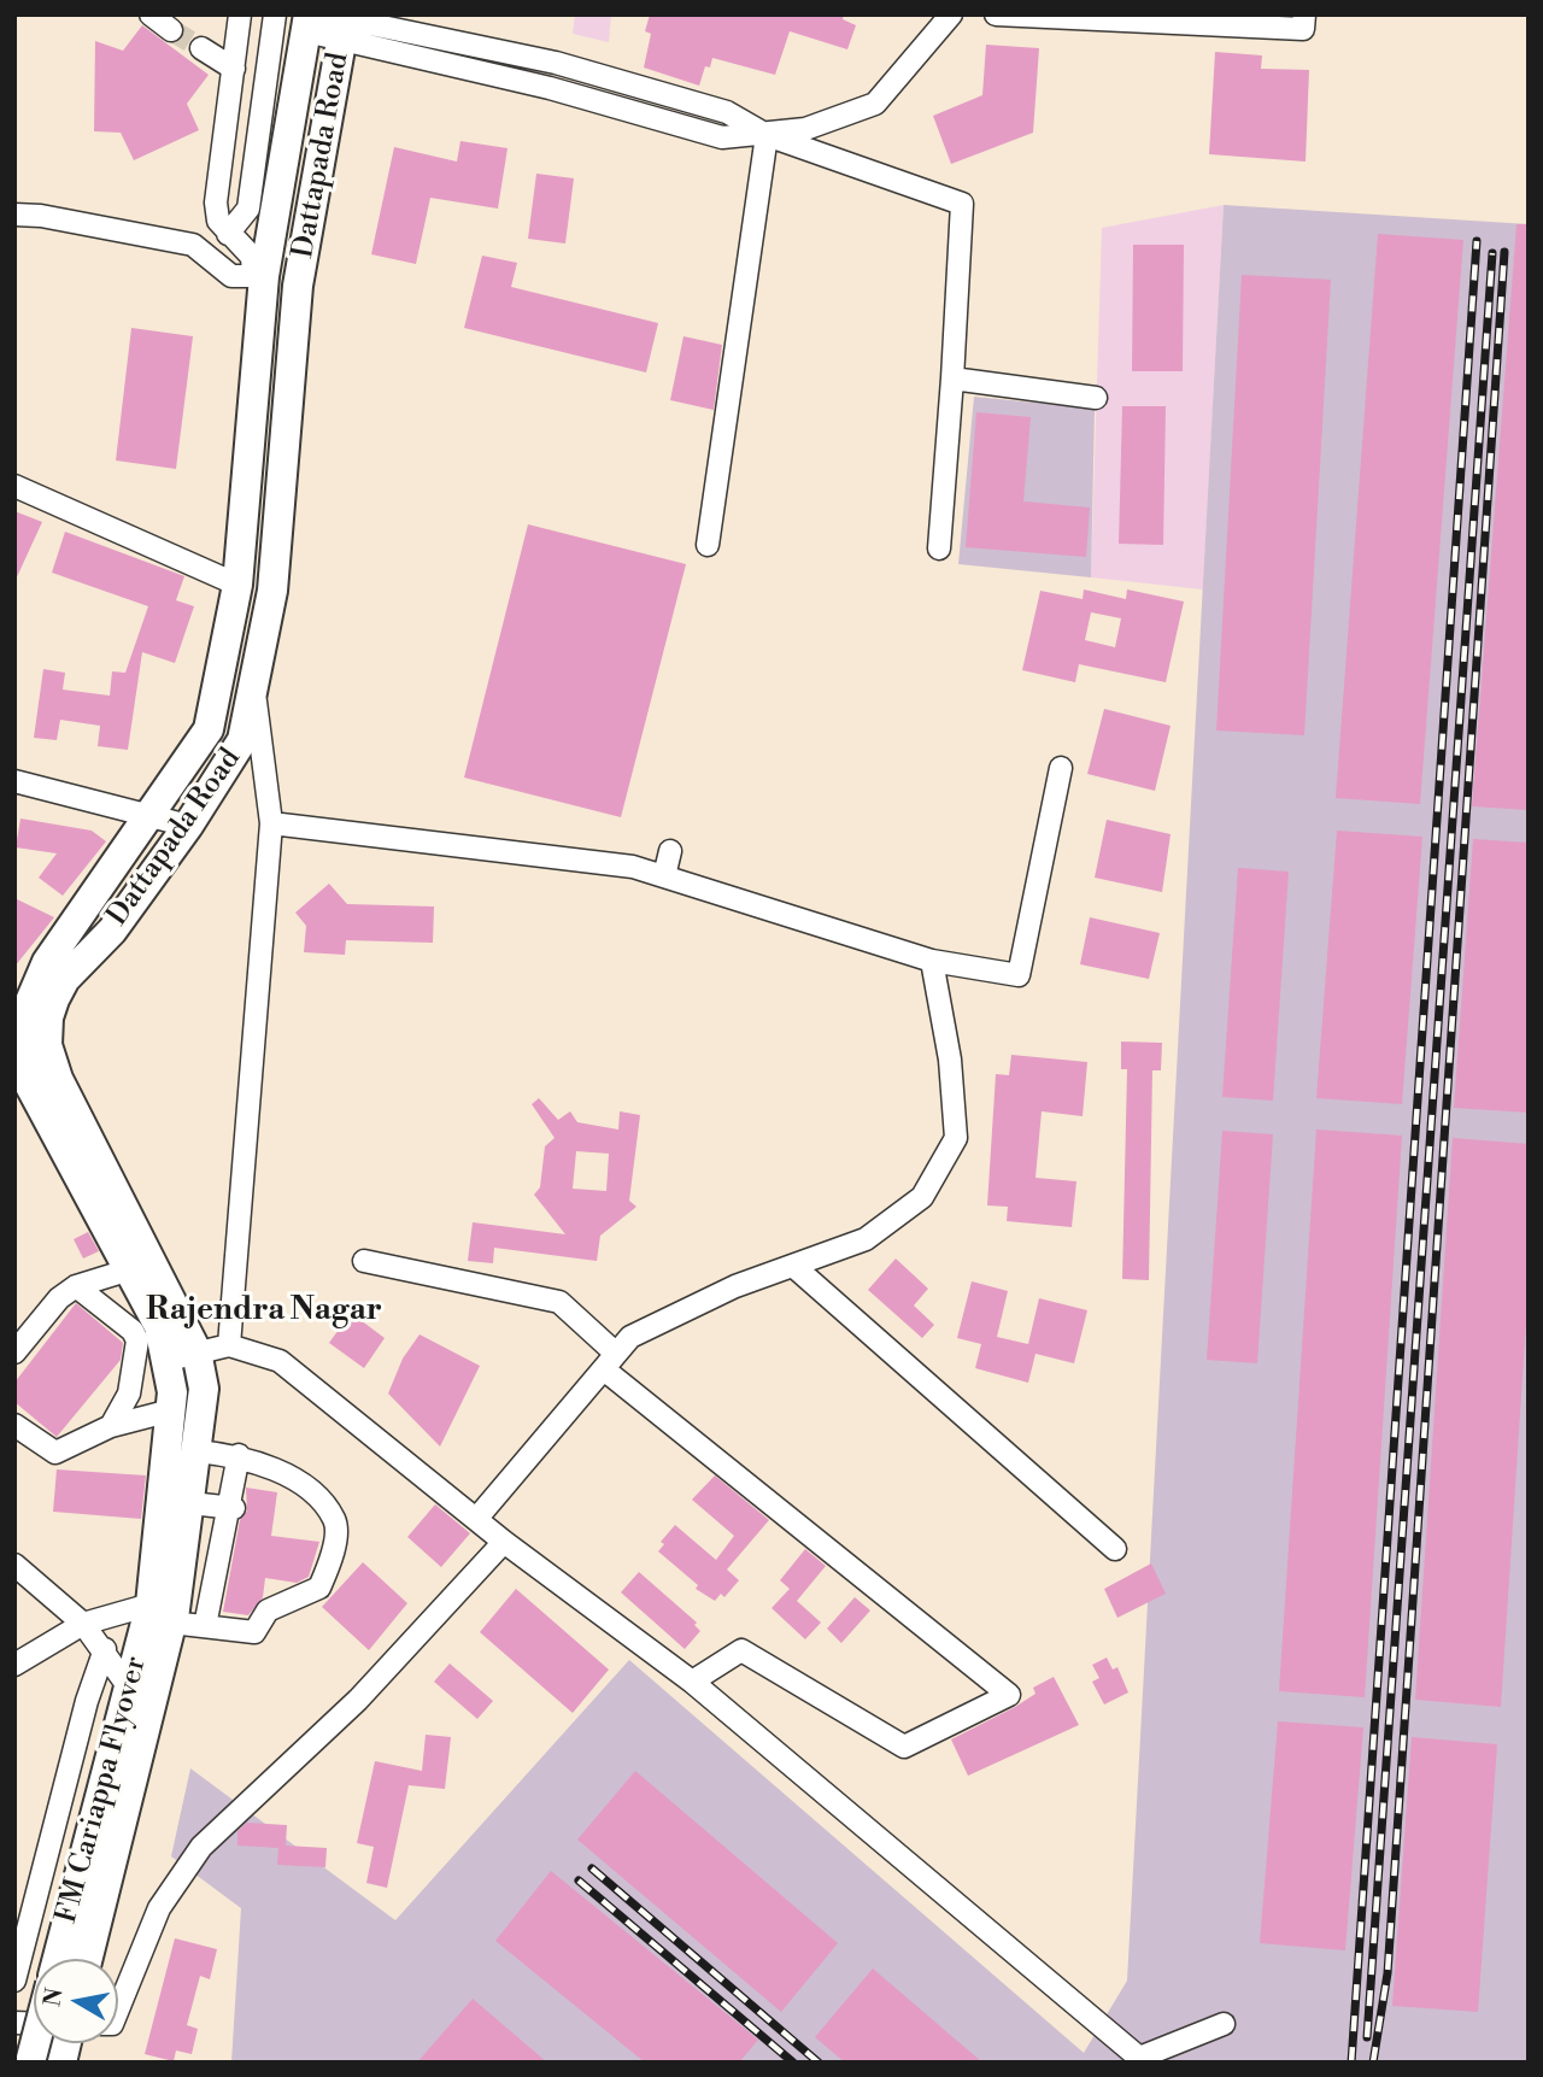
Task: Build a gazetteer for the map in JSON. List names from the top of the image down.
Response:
{
  "streets": {
    "main road": ["Dattapada Road", "FM Cariappa Flyover"]
  },
  "districts": ["Rajendra Nagar"],
  "north": "left"
}
